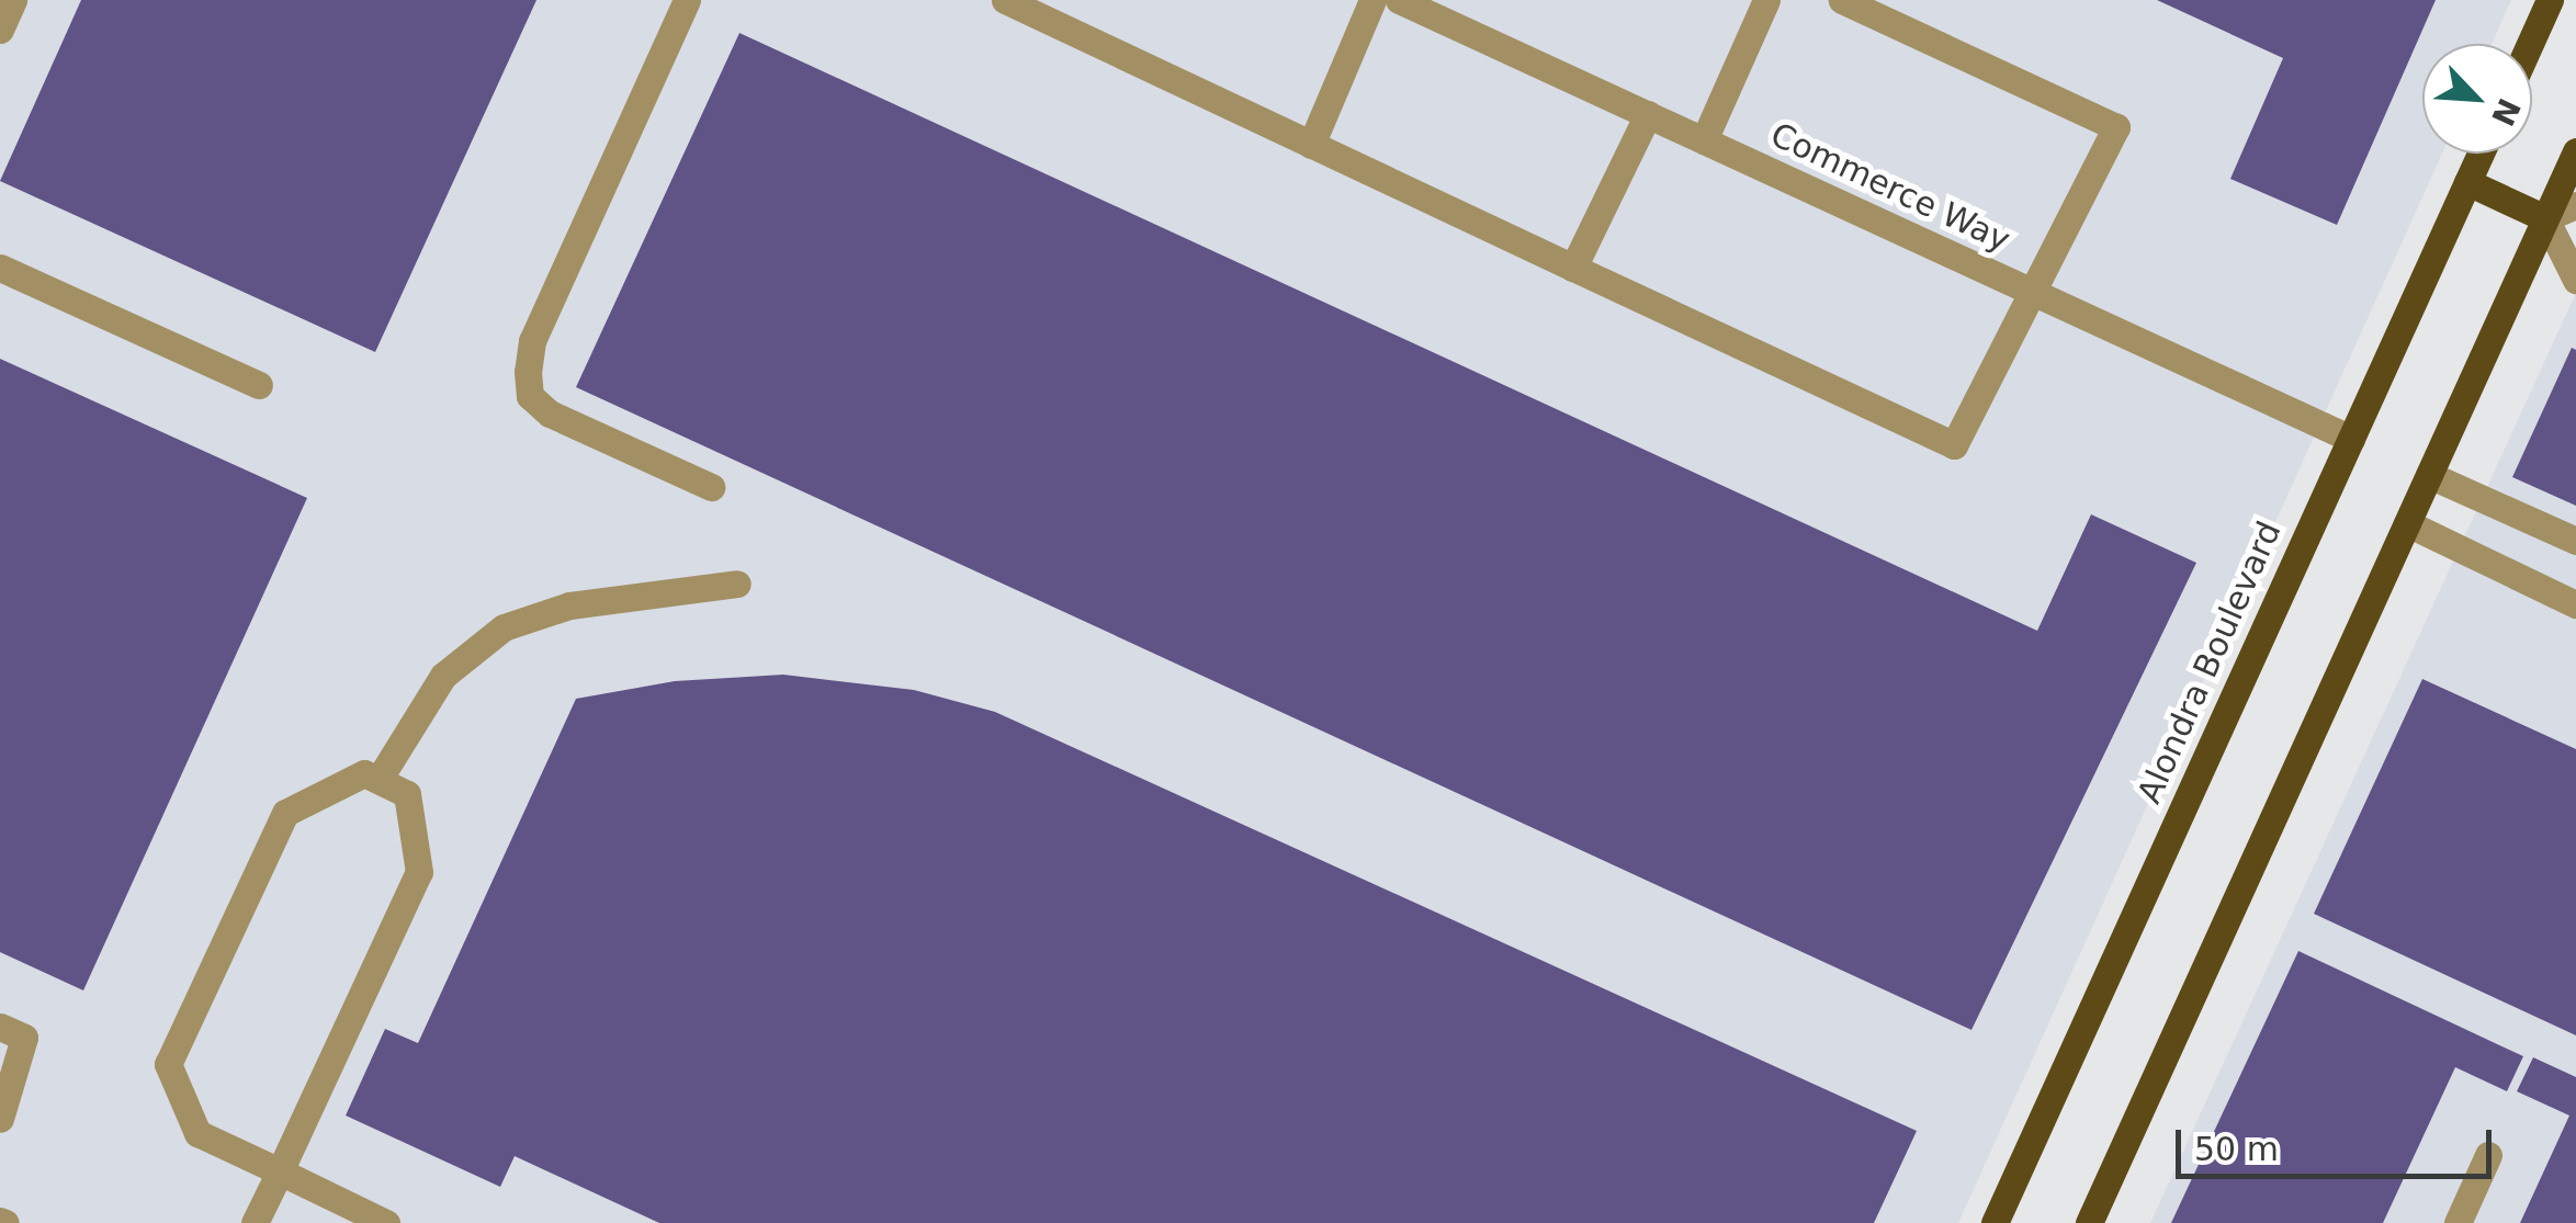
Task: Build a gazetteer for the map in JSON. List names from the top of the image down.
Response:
{
  "streets": {
    "main road": ["Alondra Boulevard"],
    "street": ["Commerce Way"]
  },
  "crossings": [
    ["Commerce Way", "Alondra Boulevard"]
  ],
  "scale_bar": "50 m",
  "north": "bottom right"
}
